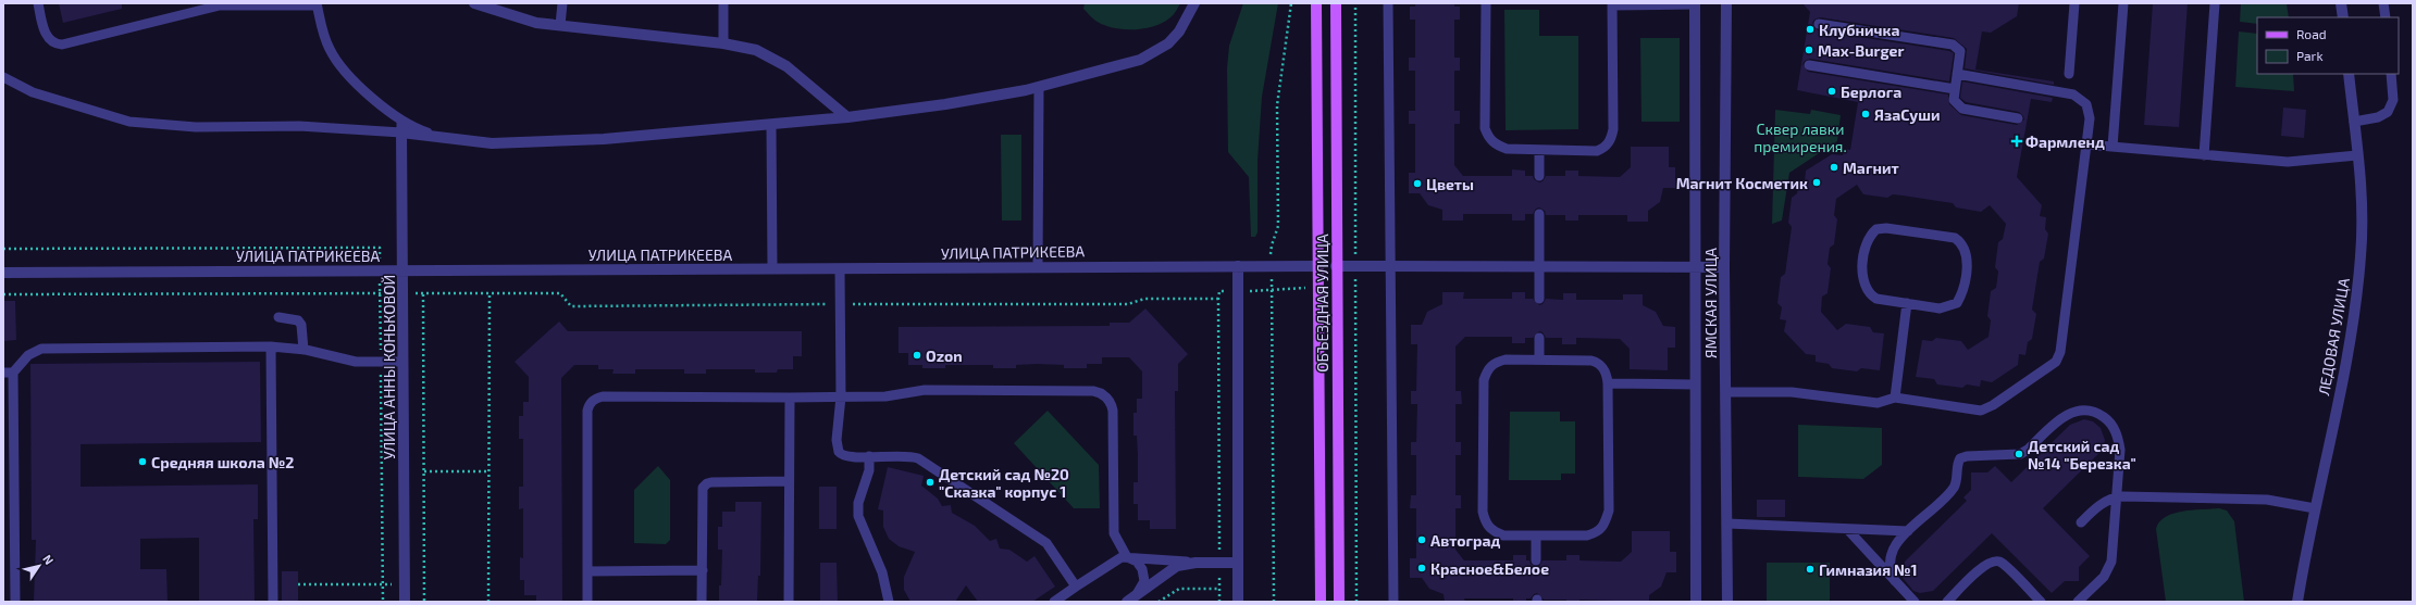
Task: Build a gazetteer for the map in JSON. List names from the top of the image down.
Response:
{
  "streets": {
    "main road": ["ОБЪЕЗДНАЯ УЛИЦА"],
    "street": [
      "УЛИЦА ПАТРИКЕЕВА",
      "ЯМСКАЯ УЛИЦА",
      "ЛЕДОВАЯ УЛИЦА",
      "УЛИЦА АННЫ КОНЬКОВОЙ"
    ]
  },
  "crossings": [
    ["УЛИЦА ПАТРИКЕЕВА", "ОБЪЕЗДНАЯ УЛИЦА"],
    ["УЛИЦА ПАТРИКЕЕВА", "УЛИЦА АННЫ КОНЬКОВОЙ"]
  ],
  "parks": ["Сквер лавки премирения."],
  "places": {
    "other": [
      "Клубничка",
      "Max-Burger",
      "Берлога",
      "ЯзаСуши",
      "Магнит",
      "Магнит Косметик",
      "Цветы",
      "Ozon",
      "Детский сад №14 \"Березка\"",
      "Средняя школа №2",
      "Детский сад №20 \"Сказка\" корпус 1",
      "Автоград",
      "Красное&Белое",
      "Гимназия №1"
    ],
    "health": ["Фармленд"]
  },
  "legend": ["Road", "Park"],
  "north": "top right"
}
